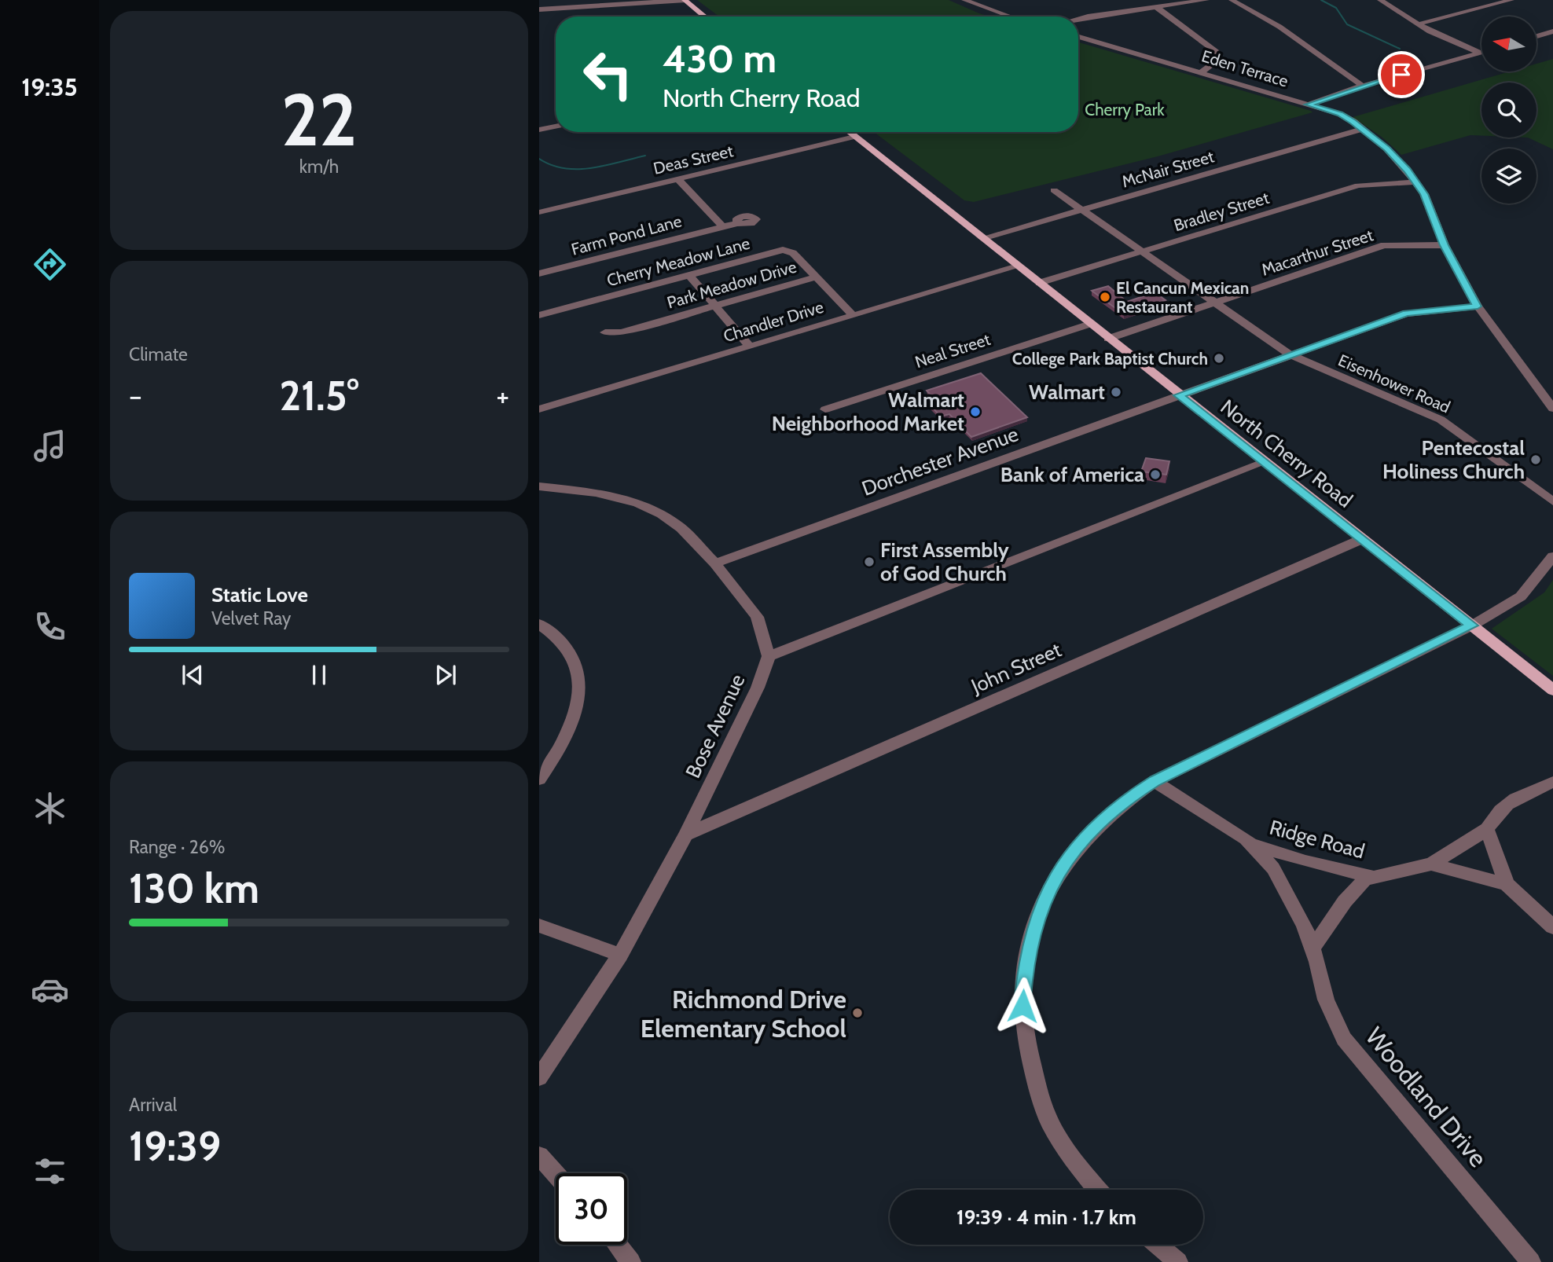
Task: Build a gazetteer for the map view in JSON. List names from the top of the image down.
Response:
{
  "streets": {
    "main road": ["North Cherry Road"],
    "street": [
      "Eden Terrace",
      "Deas Street",
      "McNair Street",
      "Bradley Street",
      "Farm Pond Lane",
      "Macarthur Street",
      "Cherry Meadow Lane",
      "Park Meadow Drive",
      "Chandler Drive",
      "Neal Street",
      "Eisenhower Road",
      "Dorchester Avenue",
      "John Street",
      "Bose Avenue",
      "Ridge Road",
      "Woodland Drive"
    ]
  },
  "crossings": [
    ["Eden Terrace", "McNair Street"],
    ["Eden Terrace", "Bradley Street"],
    ["Eden Terrace", "Macarthur Street"],
    ["Eden Terrace", "Dorchester Avenue"],
    ["Deas Street", "Farm Pond Lane"],
    ["Deas Street", "North Cherry Road"],
    ["McNair Street", "Eisenhower Road"],
    ["McNair Street", "North Cherry Road"],
    ["Bradley Street", "Eisenhower Road"],
    ["Bradley Street", "North Cherry Road"],
    ["Macarthur Street", "Eisenhower Road"],
    ["Macarthur Street", "North Cherry Road"],
    ["Cherry Meadow Lane", "Park Meadow Drive"],
    ["Park Meadow Drive", "Chandler Drive"],
    ["Chandler Drive", "North Cherry Road"],
    ["Neal Street", "North Cherry Road"],
    ["Eisenhower Road", "Dorchester Avenue"],
    ["North Cherry Road", "Dorchester Avenue"],
    ["North Cherry Road", "John Street"],
    ["Dorchester Avenue", "Bose Avenue"],
    ["John Street", "Bose Avenue"],
    ["Ridge Road", "Woodland Drive"]
  ],
  "parks": ["Cherry Park"],
  "places": [
    "El Cancun Mexican Restaurant",
    "College Park Baptist Church",
    "Walmart",
    "Walmart Neighborhood Market",
    "Pentecostal Holiness Church",
    "Bank of America",
    "First Assembly of God Church",
    "Richmond Drive Elementary School"
  ],
  "north": "left",
  "page": {
    "tabs": "19:35",
    "tile": [
      ["22", "km/h"],
      "Climate",
      ["Range · 26%", "130 km"],
      ["Arrival", "19:39"]
    ],
    "turn": ["430 m", "North Cherry Road"],
    "heat": ["−", "21.5°", "+"],
    "song": ["Static Love", "Velvet Ray"],
    "limit": "30",
    "trip": "19:39 · 4 min · 1.7 km"
  }
}
